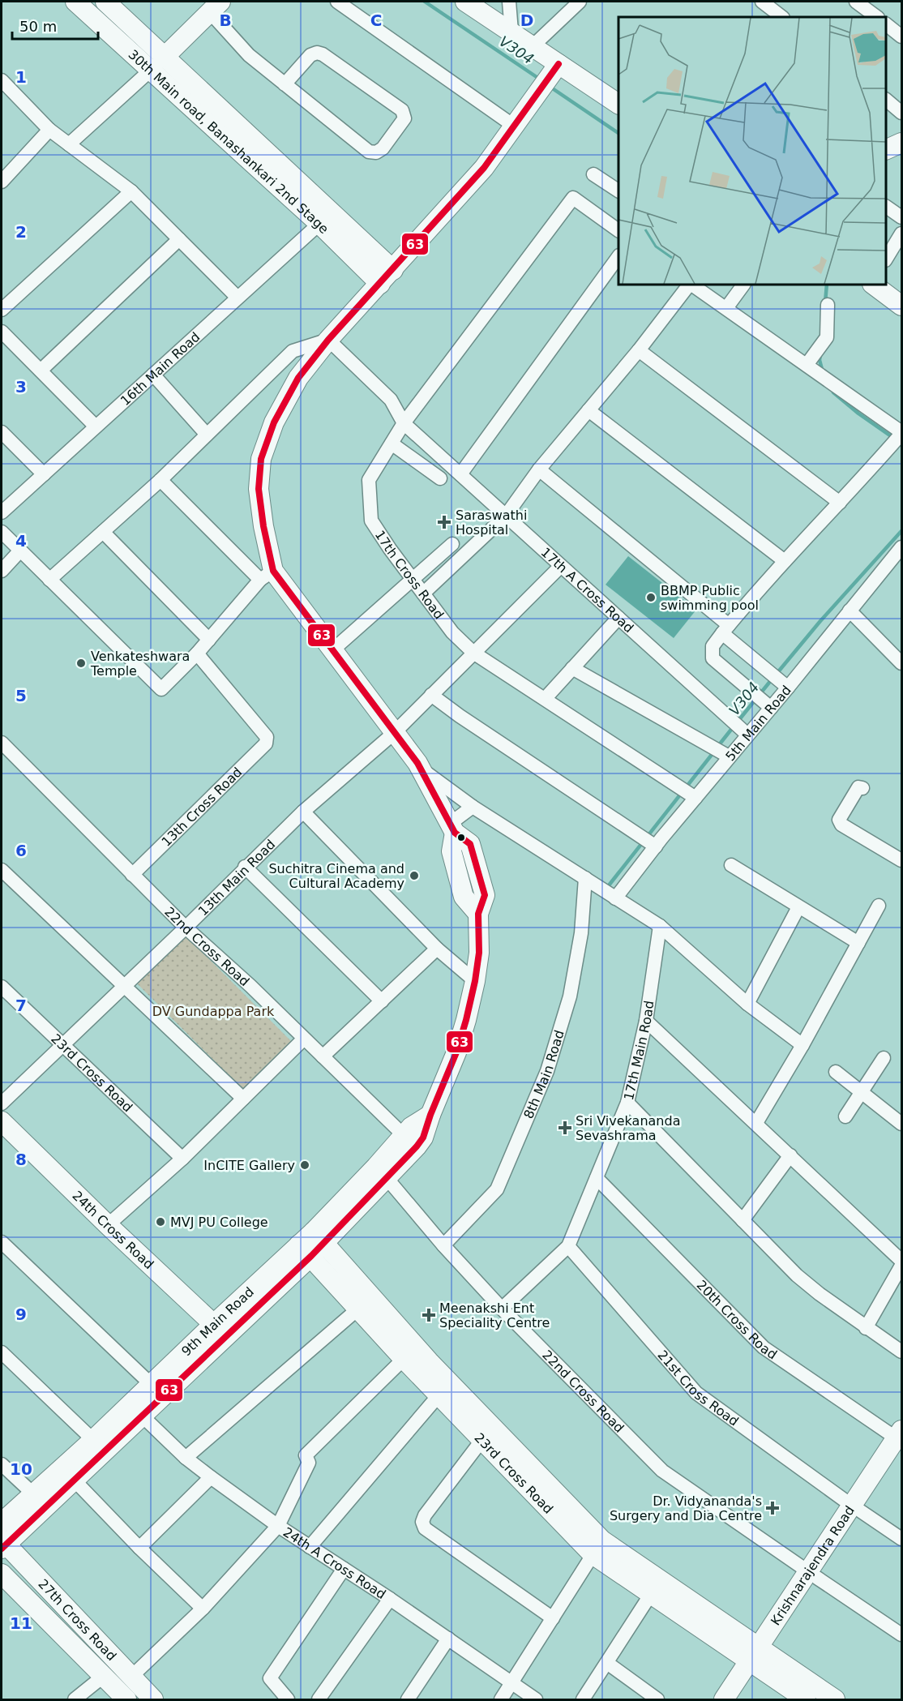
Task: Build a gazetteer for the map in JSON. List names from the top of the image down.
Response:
{
  "streets": {
    "main road": [
      "30th Main road, Banashankari 2nd Stage",
      "23rd Cross Road",
      "24th Cross Road",
      "9th Main Road",
      "27th Cross Road"
    ],
    "street": [
      "16th Main Road",
      "17th Cross Road",
      "17th A Cross Road",
      "5th Main Road",
      "13th Cross Road",
      "13th Main Road",
      "22nd Cross Road",
      "17th Main Road",
      "8th Main Road",
      "20th Cross Road",
      "21st Cross Road",
      "24th A Cross Road"
    ]
  },
  "crossings": [
    ["30th Main road, Banashankari 2nd Stage", "16th Main Road"],
    ["30th Main road, Banashankari 2nd Stage", "9th Main Road"],
    ["17th Cross Road", "17th A Cross Road"],
    ["17th Cross Road", "5th Main Road"],
    ["17th Cross Road", "13th Main Road"],
    ["17th A Cross Road", "5th Main Road"],
    ["17th A Cross Road", "13th Main Road"],
    ["17th A Cross Road", "9th Main Road"],
    ["13th Cross Road", "22nd Cross Road"],
    ["13th Main Road", "22nd Cross Road"],
    ["13th Main Road", "23rd Cross Road"],
    ["13th Main Road", "9th Main Road"],
    ["22nd Cross Road", "17th Main Road"],
    ["22nd Cross Road", "8th Main Road"],
    ["22nd Cross Road", "9th Main Road"],
    ["17th Main Road", "20th Cross Road"],
    ["17th Main Road", "21st Cross Road"],
    ["23rd Cross Road", "9th Main Road"],
    ["24th Cross Road", "9th Main Road"],
    ["9th Main Road", "24th A Cross Road"],
    ["9th Main Road", "27th Cross Road"]
  ],
  "water": ["V304"],
  "parks": ["DV Gundappa Park"],
  "places": {
    "health": [
      "Saraswathi Hospital",
      "Sri Vivekananda Sevashrama",
      "Meenakshi Ent Speciality Centre",
      "Dr. Vidyananda's Surgery and Dia Centre"
    ],
    "other": [
      "BBMP Public swimming pool",
      "Venkateshwara Temple",
      "Suchitra Cinema and Cultural Academy",
      "InCITE Gallery",
      "MVJ PU College"
    ]
  },
  "lines": ["transit line 63"],
  "scale_bar": "50 m",
  "grid": {
    "columns": ["B", "C", "D"],
    "rows": [
      "1",
      "2",
      "3",
      "4",
      "5",
      "6",
      "7",
      "8",
      "9",
      "10",
      "11"
    ]
  }
}
